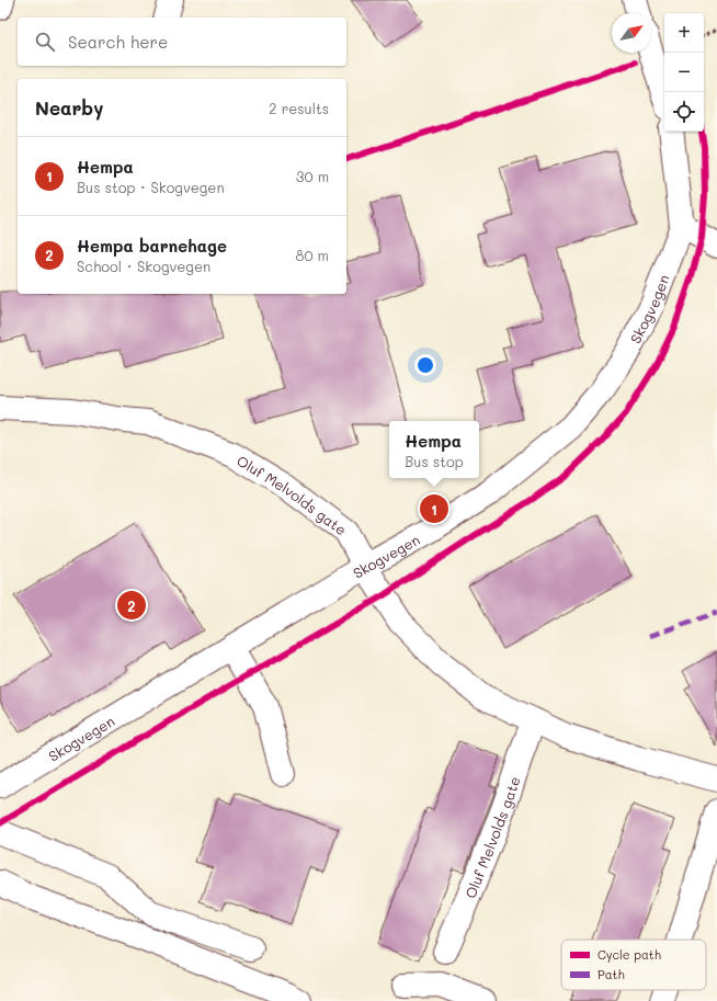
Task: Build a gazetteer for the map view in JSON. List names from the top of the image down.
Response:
{
  "streets": {
    "street": ["Skogvegen", "Oluf Melvolds gate"]
  },
  "crossings": [
    ["Skogvegen", "Oluf Melvolds gate"]
  ],
  "legend": ["Cycle path", "Path"],
  "north": "top right",
  "page": {
    "map_buttons": ["+", "−"],
    "search": "Search here",
    "heading": ["Nearby", "2 results"],
    "list": [
      {
        "mark": "1",
        "name": "Hempa",
        "note": "Bus stop · Skogvegen",
        "value": "30 m"
      },
      {
        "mark": "2",
        "name": "Hempa barnehage",
        "note": "School · Skogvegen",
        "value": "80 m"
      }
    ],
    "popup": ["Hempa", "Bus stop"],
    "pins": ["1", "2"]
  }
}
